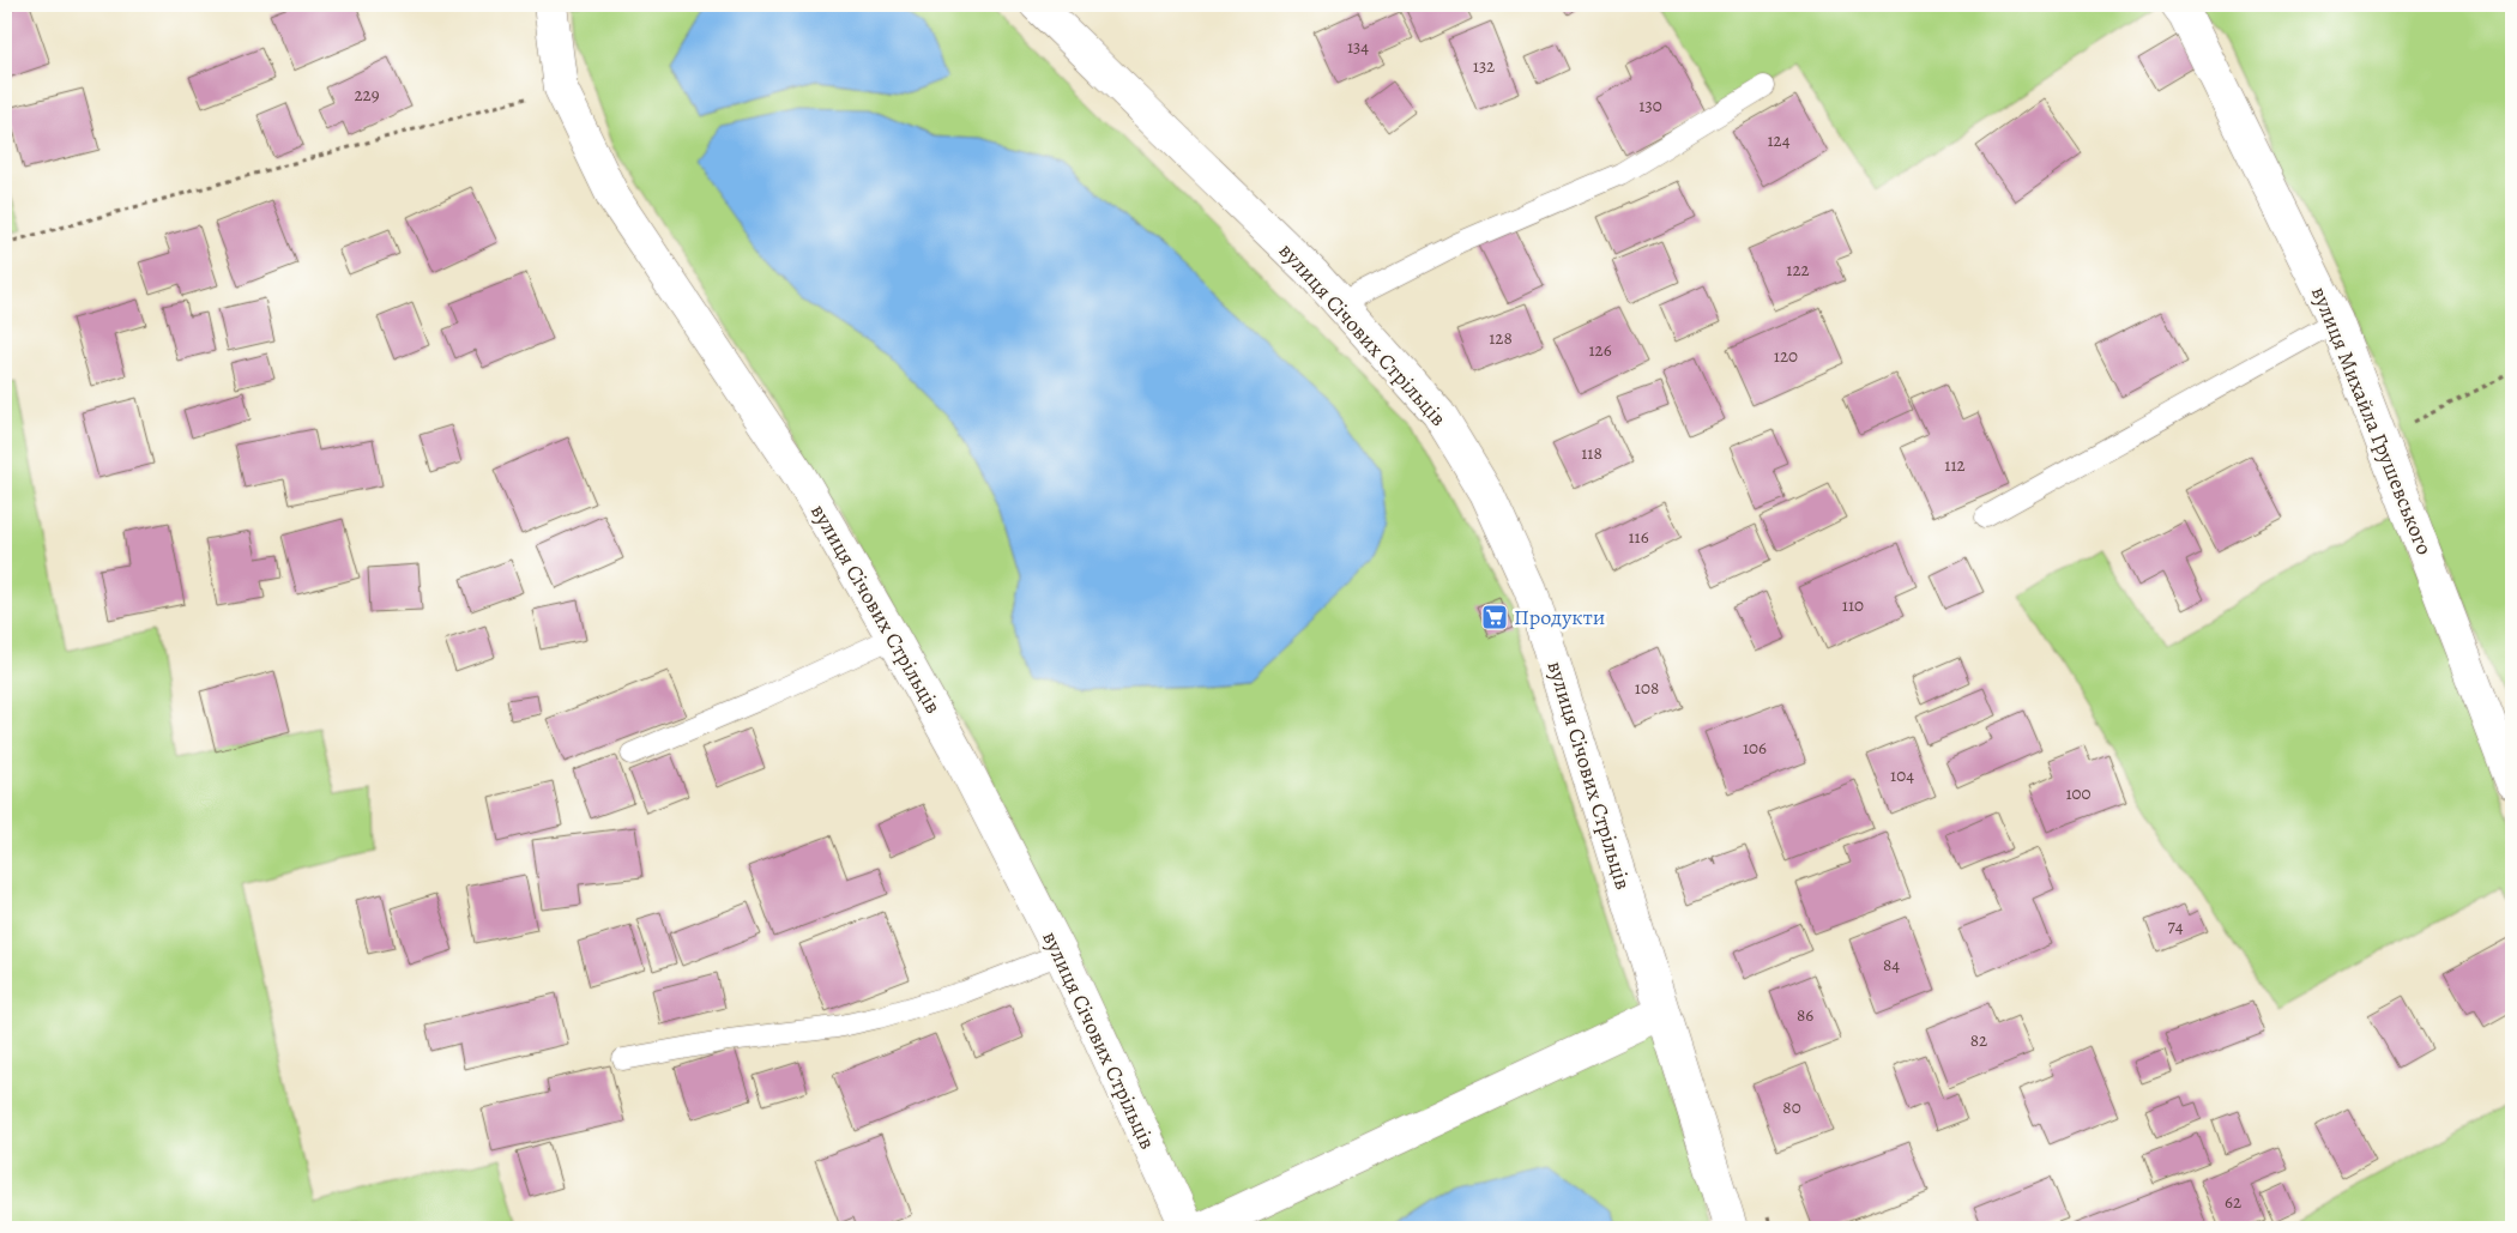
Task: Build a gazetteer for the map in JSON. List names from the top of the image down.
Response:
{
  "streets": {
    "street": ["вулиця Січових Стрільців", "вулиця Михайла Грушевського"]
  },
  "places": {
    "supermarket": ["Продукти"]
  },
  "house_numbers": [
    "134",
    "132",
    "229",
    "130",
    "124",
    "122",
    "128",
    "126",
    "120",
    "118",
    "112",
    "116",
    "110",
    "108",
    "106",
    "104",
    "100",
    "74",
    "84",
    "86",
    "82",
    "80",
    "62"
  ]
}
